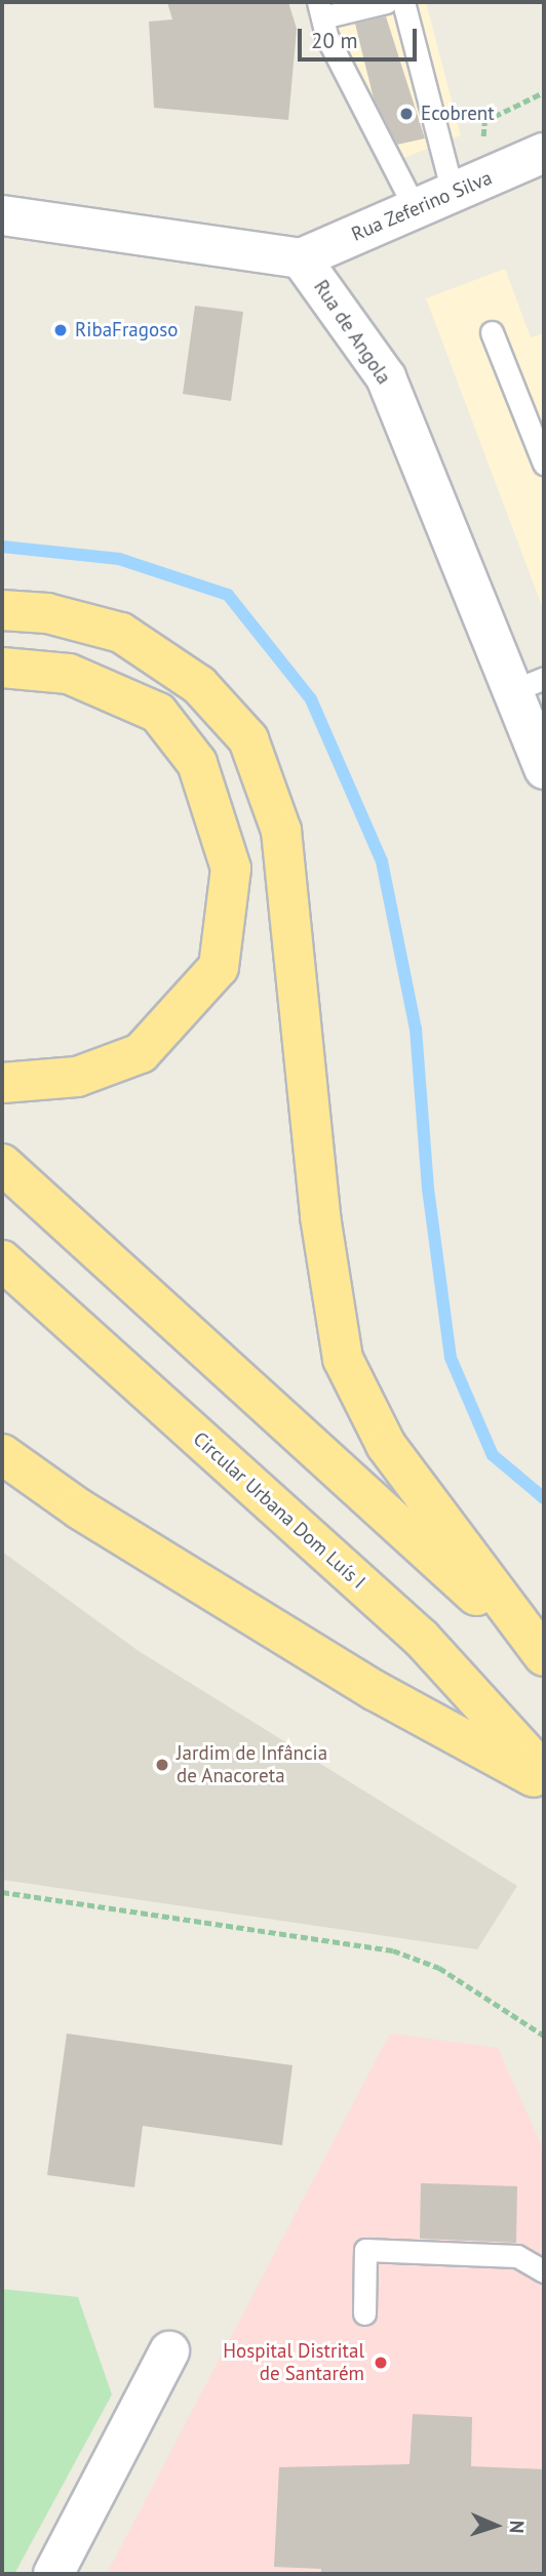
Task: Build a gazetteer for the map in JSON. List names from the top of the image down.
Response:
{
  "streets": {
    "highway": ["Circular Urbana Dom Luís I"],
    "street": ["Rua Zeferino Silva", "Rua de Angola"]
  },
  "crossings": [
    ["Rua Zeferino Silva", "Rua de Angola"]
  ],
  "places": [
    "Ecobrent",
    "RibaFragoso",
    "Jardim de Infância de Anacoreta",
    "Hospital Distrital de Santarém"
  ],
  "scale_bar": "20 m",
  "north": "right"
}
